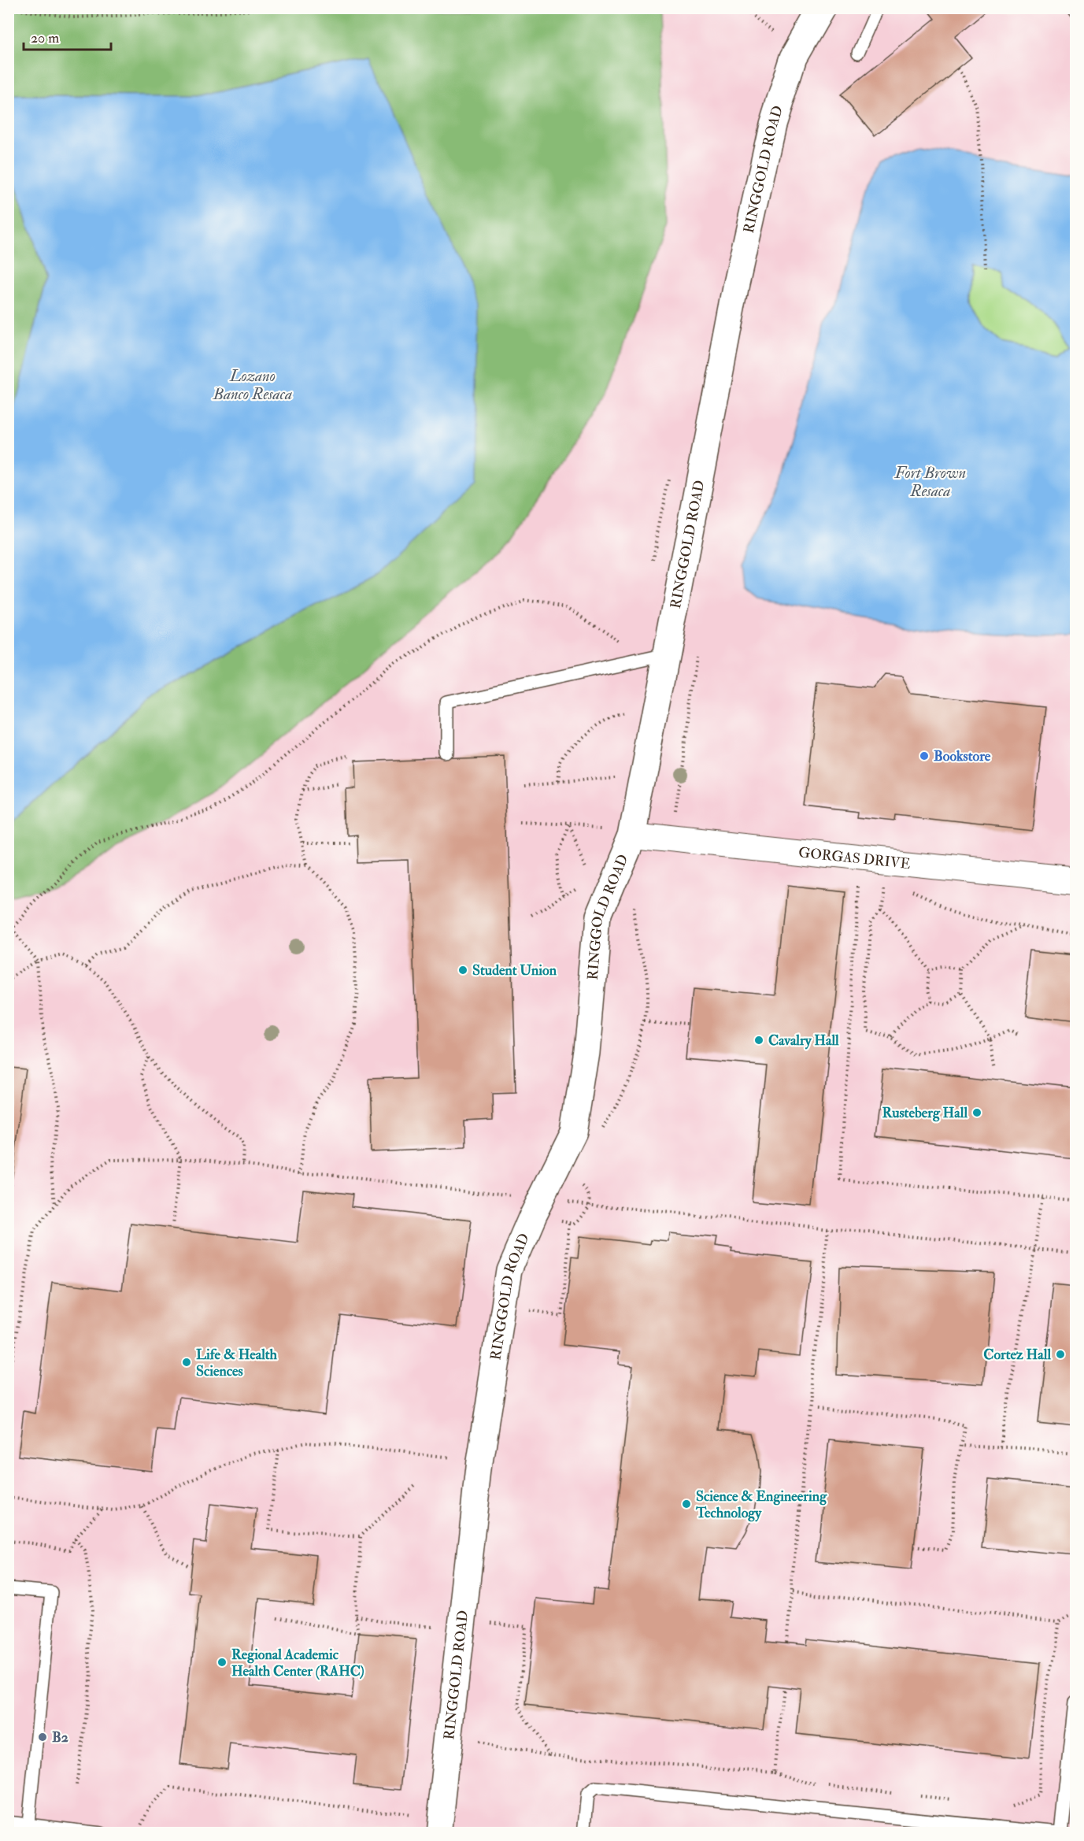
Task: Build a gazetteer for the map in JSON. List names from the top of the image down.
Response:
{
  "streets": {
    "street": ["RINGGOLD ROAD", "GORGAS DRIVE"]
  },
  "crossings": [
    ["RINGGOLD ROAD", "GORGAS DRIVE"]
  ],
  "water": ["Lozano Banco Resaca", "Fort Brown Resaca"],
  "places": [
    "Bookstore",
    "Student Union",
    "Cavalry Hall",
    "Rusteberg Hall",
    "Cortez Hall",
    "Life & Health Sciences",
    "Science & Engineering Technology",
    "Regional Academic Health Center (RAHC)",
    "B2"
  ],
  "scale_bar": "20 m"
}
